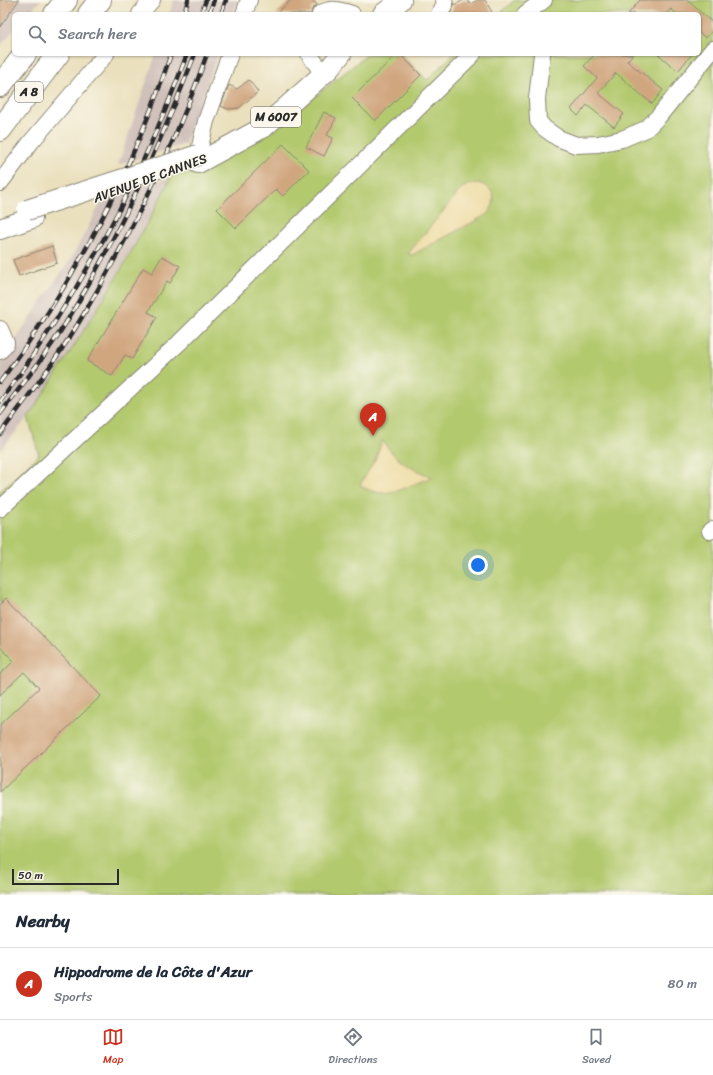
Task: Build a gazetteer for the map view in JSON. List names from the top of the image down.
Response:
{
  "streets": {
    "highway": ["A 8"],
    "main road": ["M 6007", "AVENUE DE CANNES"]
  },
  "scale_bar": "50 m",
  "page": {
    "search": "Search here",
    "pins": "A",
    "scale": "50 m",
    "heading": "Nearby",
    "list": [
      {
        "mark": "A",
        "name": "Hippodrome de la Côte d'Azur",
        "note": "Sports",
        "value": "80 m"
      }
    ],
    "nav": ["Map", "Directions", "Saved"]
  }
}
